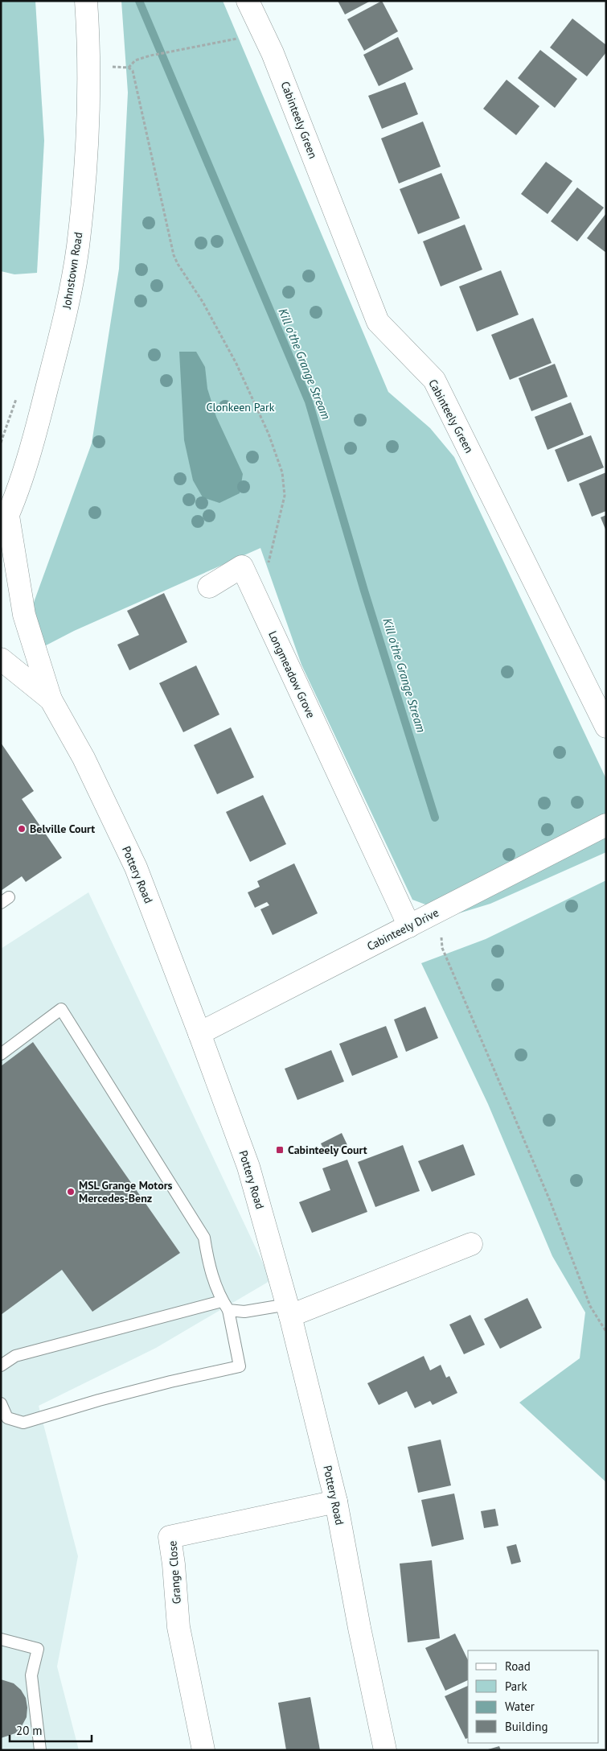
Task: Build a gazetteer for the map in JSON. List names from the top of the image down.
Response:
{
  "streets": {
    "street": [
      "Cabinteely Green",
      "Johnstown Road",
      "Longmeadow Grove",
      "Pottery Road",
      "Cabinteely Drive",
      "Grange Close"
    ]
  },
  "crossings": [
    ["Longmeadow Grove", "Cabinteely Drive"],
    ["Pottery Road", "Cabinteely Drive"],
    ["Pottery Road", "Grange Close"]
  ],
  "water": ["Kill o'the Grange Stream"],
  "parks": ["Clonkeen Park"],
  "places": {
    "other": ["Belville Court", "MSL Grange Motors Mercedes-Benz"],
    "transit": ["Cabinteely Court"]
  },
  "legend": [
    "Road",
    "Park",
    "Water",
    "Building"
  ],
  "scale_bar": "20 m"
}
